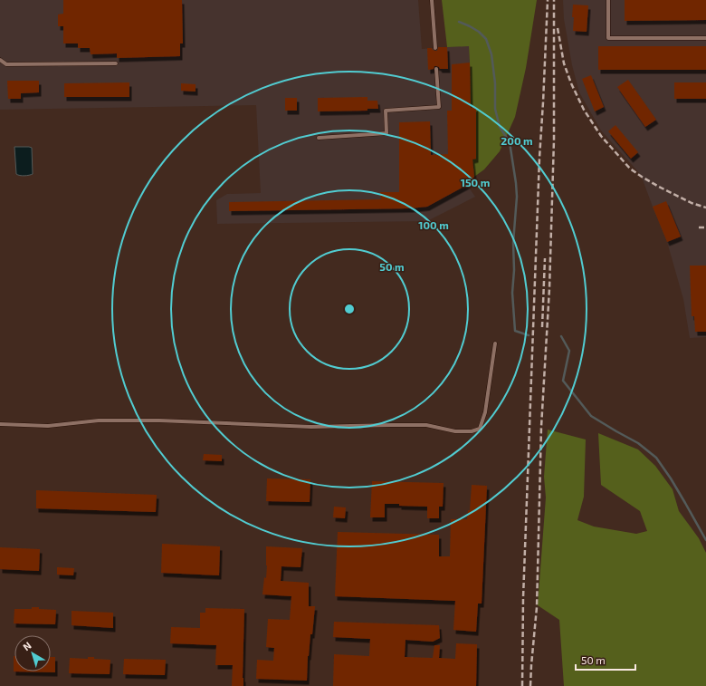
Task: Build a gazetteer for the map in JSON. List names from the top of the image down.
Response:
{
  "scale_bar": "50 m",
  "north": "top left",
  "rings": [
    "200 m",
    "150 m",
    "100 m",
    "50 m"
  ]
}
